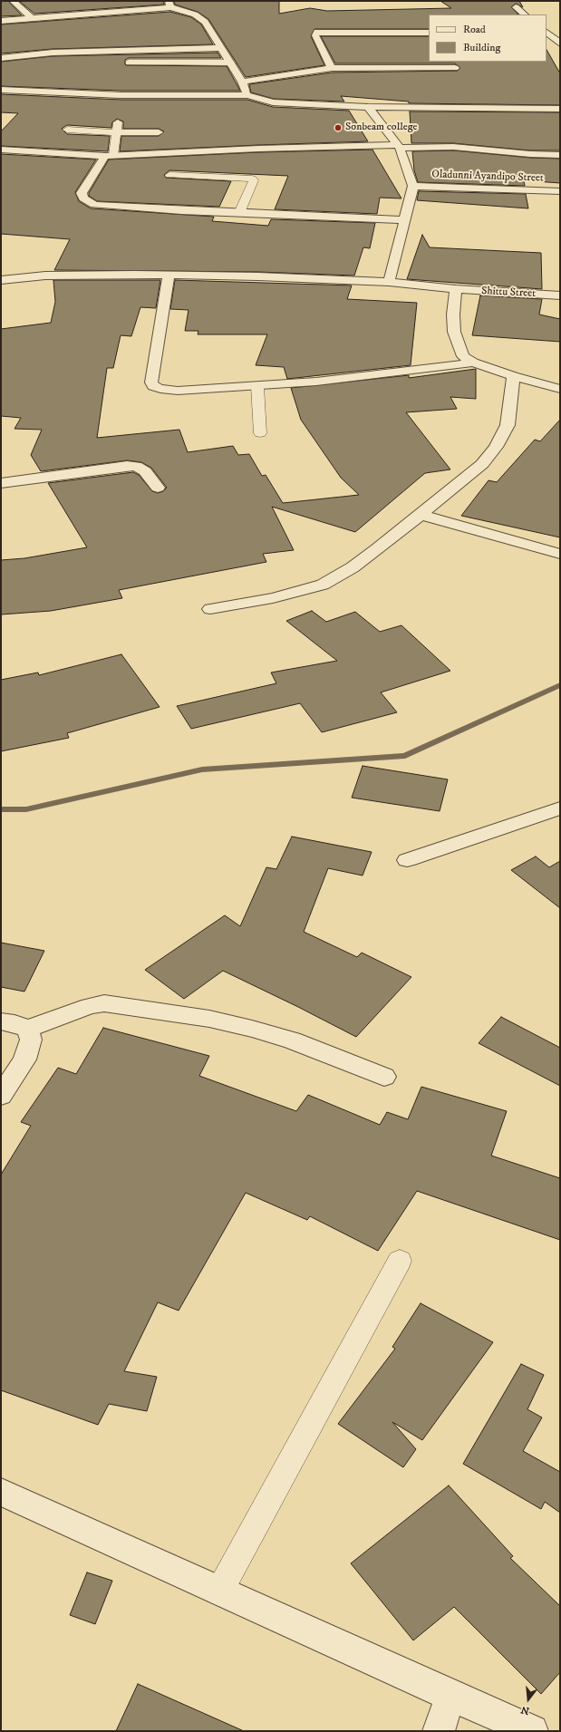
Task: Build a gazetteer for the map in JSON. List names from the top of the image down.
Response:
{
  "streets": {
    "street": ["Oladunni Ayandipo Street", "Shittu Street"]
  },
  "places": ["Sonbeam college"],
  "legend": ["Road", "Building"],
  "north": "bottom"
}
